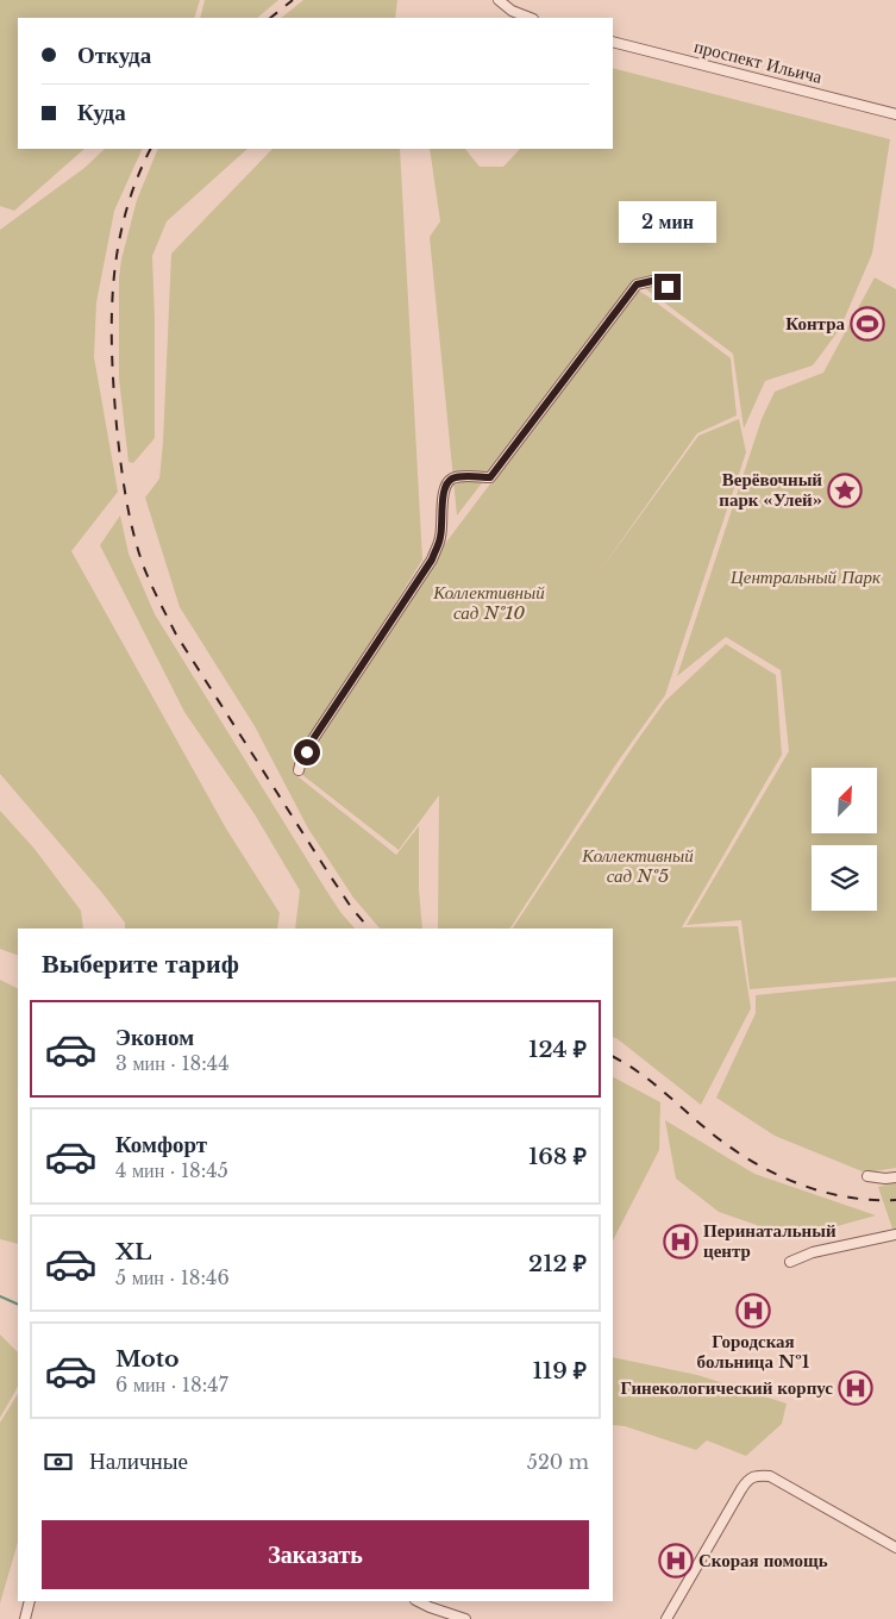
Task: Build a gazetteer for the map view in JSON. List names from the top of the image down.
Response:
{
  "streets": {
    "street": ["проспект Ильича"]
  },
  "parks": ["Центральный Парк", "Коллективный сад №10", "Коллективный сад №5"],
  "places": {
    "sports": ["Контра"],
    "place": ["Верёвочный парк «Улей»"],
    "hospital": [
      "Перинатальный центр",
      "Городская больница №1",
      "Гинекологический корпус",
      "Скорая помощь"
    ]
  },
  "north": "top right",
  "page": {
    "banner": ["Откуда", "Куда"],
    "bubble": "2 мин",
    "heading": "Выберите тариф",
    "list": [
      {
        "name": "Эконом",
        "note": "3 мин · 18:44",
        "value": "124 ₽"
      },
      {
        "name": "Комфорт",
        "note": "4 мин · 18:45",
        "value": "168 ₽"
      },
      {
        "name": "XL",
        "note": "5 мин · 18:46",
        "value": "212 ₽"
      },
      {
        "name": "Moto",
        "note": "6 мин · 18:47",
        "value": "119 ₽"
      }
    ],
    "pay": ["Наличные", "520 m"],
    "buttons": "Заказать"
  }
}
